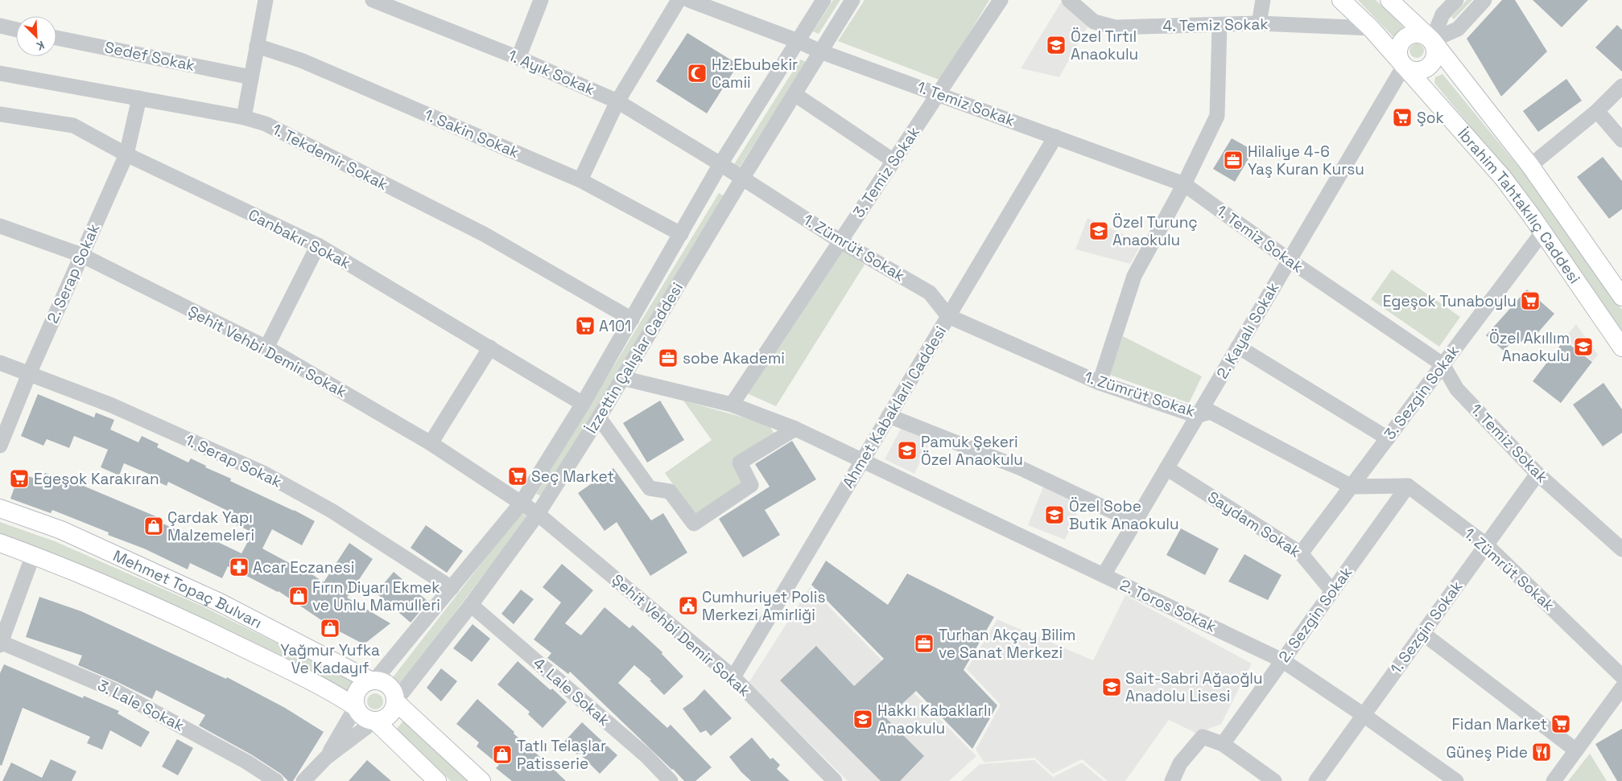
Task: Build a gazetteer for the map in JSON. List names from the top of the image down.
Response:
{
  "streets": {
    "main road": ["İbrahim Tahtakılıç Caddesi", "Mehmet Topaç Bulvarı"],
    "street": [
      "4. Temiz Sokak",
      "Sedef Sokak",
      "1. Ayık Sokak",
      "1. Temiz Sokak",
      "1. Sakin Sokak",
      "1. Tekdemir Sokak",
      "3. Temiz Sokak",
      "Canbakır Sokak",
      "1. Zümrüt Sokak",
      "2. Serap Sokak",
      "2. Kayalı Sokak",
      "Şehit Vehbi Demir Sokak",
      "İzzettin Çalışlar Caddesi",
      "3. Sezgin Sokak",
      "Ahmet Kabaklarlı Caddesi",
      "1. Serap Sokak",
      "Saydam Sokak",
      "2. Toros Sokak",
      "2. Sezgin Sokak",
      "1. Sezgin Sokak",
      "4. Lale Sokak",
      "3. Lale Sokak"
    ]
  },
  "crossings": [
    ["4. Temiz Sokak", "İbrahim Tahtakılıç Caddesi"],
    ["1. Ayık Sokak", "1. Zümrüt Sokak"],
    ["1. Ayık Sokak", "İzzettin Çalışlar Caddesi"],
    ["1. Temiz Sokak", "3. Temiz Sokak"],
    ["1. Temiz Sokak", "2. Kayalı Sokak"],
    ["1. Temiz Sokak", "İzzettin Çalışlar Caddesi"],
    ["1. Temiz Sokak", "3. Sezgin Sokak"],
    ["1. Temiz Sokak", "Ahmet Kabaklarlı Caddesi"],
    ["1. Temiz Sokak", "1. Sezgin Sokak"],
    ["1. Sakin Sokak", "İzzettin Çalışlar Caddesi"],
    ["1. Tekdemir Sokak", "2. Serap Sokak"],
    ["1. Tekdemir Sokak", "İzzettin Çalışlar Caddesi"],
    ["3. Temiz Sokak", "1. Zümrüt Sokak"],
    ["3. Temiz Sokak", "2. Toros Sokak"],
    ["İbrahim Tahtakılıç Caddesi", "2. Kayalı Sokak"],
    ["İbrahim Tahtakılıç Caddesi", "3. Sezgin Sokak"],
    ["Canbakır Sokak", "2. Serap Sokak"],
    ["Canbakır Sokak", "İzzettin Çalışlar Caddesi"],
    ["1. Zümrüt Sokak", "2. Kayalı Sokak"],
    ["1. Zümrüt Sokak", "İzzettin Çalışlar Caddesi"],
    ["1. Zümrüt Sokak", "3. Sezgin Sokak"],
    ["1. Zümrüt Sokak", "Ahmet Kabaklarlı Caddesi"],
    ["1. Zümrüt Sokak", "2. Sezgin Sokak"],
    ["1. Zümrüt Sokak", "1. Sezgin Sokak"],
    ["2. Serap Sokak", "Şehit Vehbi Demir Sokak"],
    ["2. Serap Sokak", "1. Serap Sokak"],
    ["2. Kayalı Sokak", "Saydam Sokak"],
    ["2. Kayalı Sokak", "2. Toros Sokak"],
    ["Şehit Vehbi Demir Sokak", "İzzettin Çalışlar Caddesi"],
    ["Şehit Vehbi Demir Sokak", "Ahmet Kabaklarlı Caddesi"],
    ["İzzettin Çalışlar Caddesi", "1. Serap Sokak"],
    ["İzzettin Çalışlar Caddesi", "Mehmet Topaç Bulvarı"],
    ["İzzettin Çalışlar Caddesi", "2. Toros Sokak"],
    ["İzzettin Çalışlar Caddesi", "4. Lale Sokak"],
    ["3. Sezgin Sokak", "Saydam Sokak"],
    ["Ahmet Kabaklarlı Caddesi", "2. Toros Sokak"],
    ["Saydam Sokak", "2. Sezgin Sokak"],
    ["2. Toros Sokak", "2. Sezgin Sokak"],
    ["2. Toros Sokak", "1. Sezgin Sokak"]
  ],
  "places": {
    "school or university": [
      "Özel Tırtıl Anaokulu",
      "Özel Turunç Anaokulu",
      "Özel Akıllım Anaokulu",
      "Pamuk Şekeri Özel Anaokulu",
      "Özel Sobe Butik Anaokulu",
      "Sait-Sabri Ağaoğlu Anadolu Lisesi",
      "Hakkı Kabaklarlı Anaokulu"
    ],
    "mosque": ["Hz.Ebubekir Camii"],
    "supermarket": [
      "Şok",
      "Egeşok Tunaboylu",
      "A101",
      "Seç Market",
      "Egeşok Karakıran",
      "Fidan Market"
    ],
    "office": ["Hilaliye 4-6 Yaş Kuran Kursu", "sobe Akademi", "Turhan Akçay Bilim ve Sanat Merkezi"],
    "shop": [
      "Çardak Yapı Malzemeleri",
      "Fırın Diyarı Ekmek ve Unlu Mamulleri",
      "Yağmur Yufka Ve Kadayıf",
      "Tatlı Telaşlar Patisserie"
    ],
    "pharmacy": ["Acar Eczanesi"],
    "public building": ["Cumhuriyet Polis Merkezi Amirliği"],
    "restaurant": ["Güneş Pide"]
  },
  "north": "bottom right"
}
